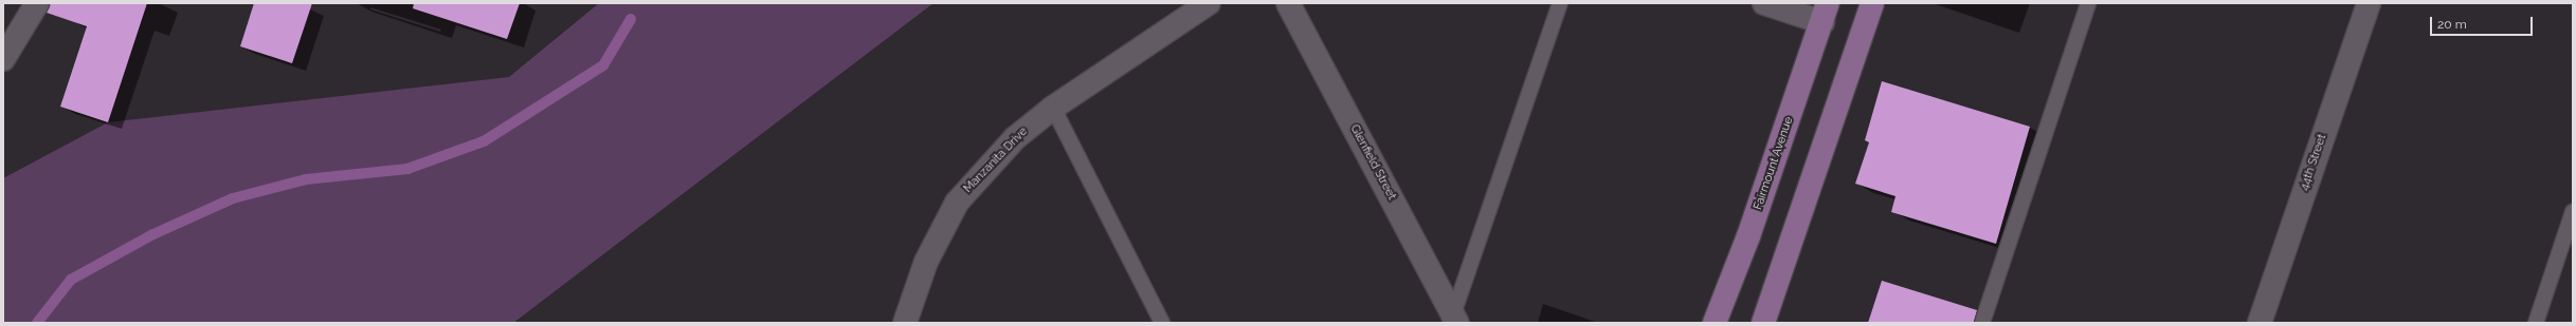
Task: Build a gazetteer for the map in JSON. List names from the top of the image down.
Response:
{
  "streets": {
    "main road": ["Fairmount Avenue"],
    "street": ["Manzanita Drive", "Glenfield Street", "44th Street"]
  },
  "scale_bar": "20 m"
}
